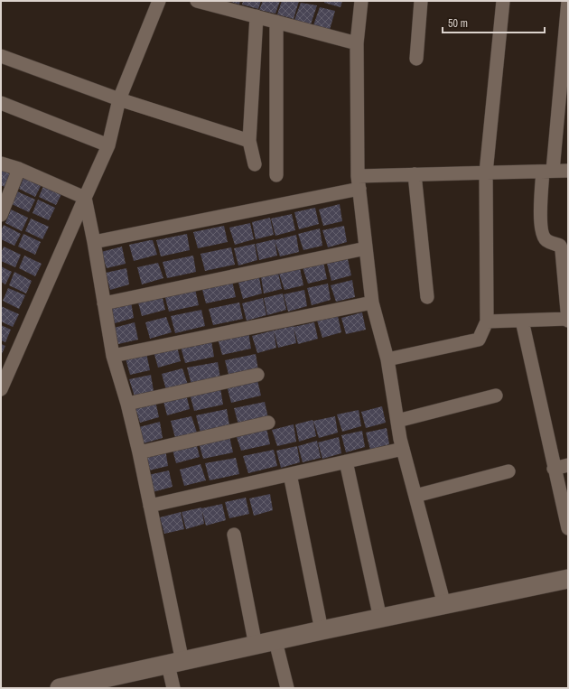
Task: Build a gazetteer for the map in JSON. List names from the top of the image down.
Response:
{
  "scale_bar": "50 m"
}
